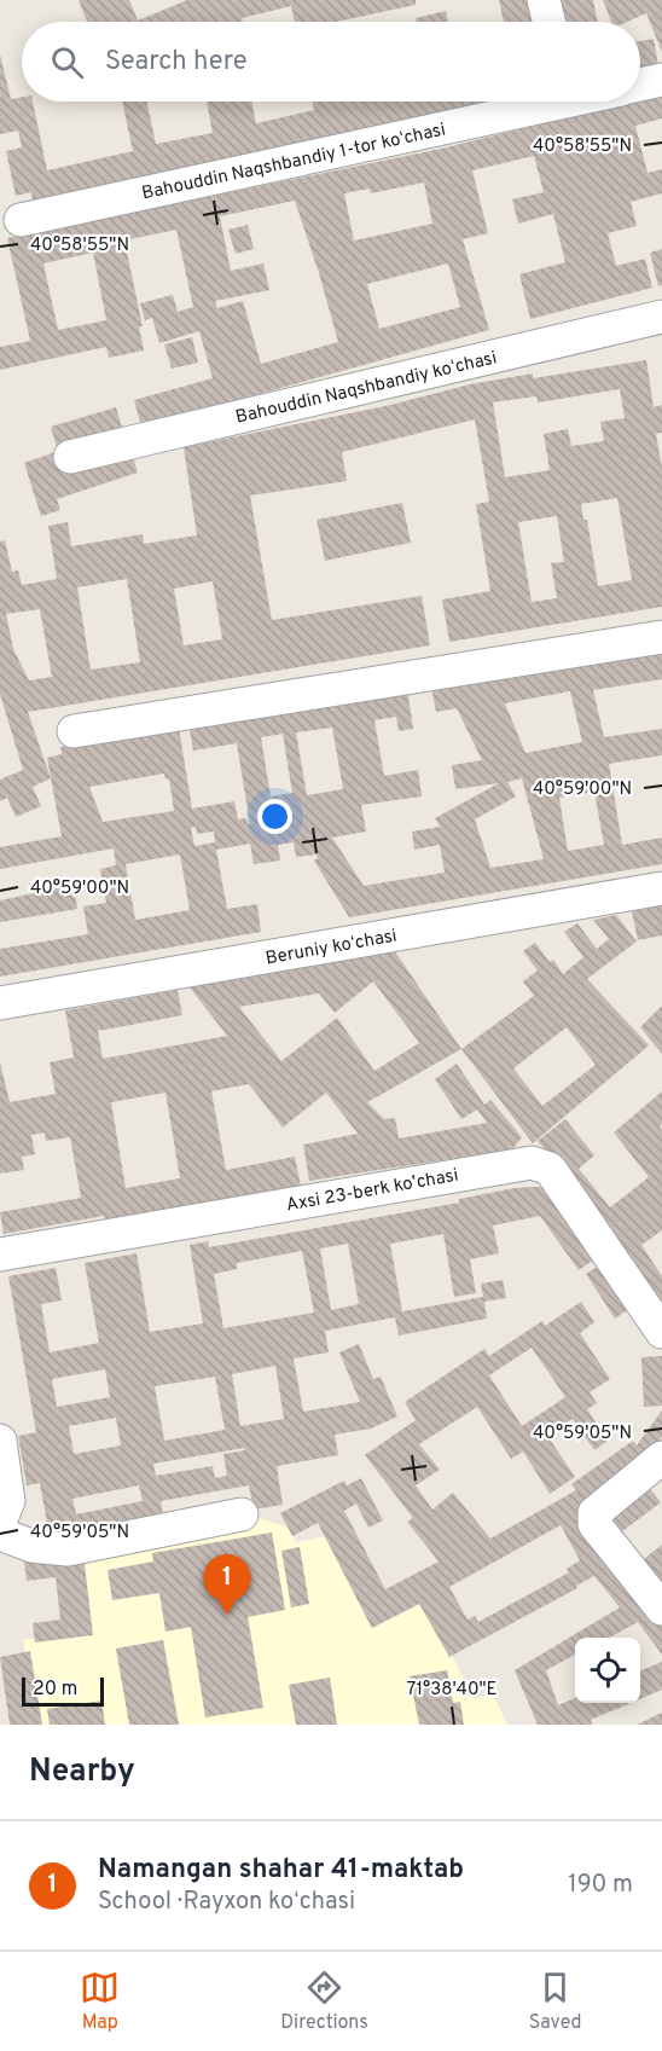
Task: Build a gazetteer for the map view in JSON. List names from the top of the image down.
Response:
{
  "streets": {
    "street": [
      "Bahouddin Naqshbandiy 1-tor koʻchasi",
      "Bahouddin Naqshbandiy koʻchasi",
      "Beruniy koʻchasi",
      "Аxsi 23-berk koʼchasi"
    ]
  },
  "scale_bar": "20 m",
  "page": {
    "search": "Search here",
    "pins": "1",
    "scale": "20 m",
    "heading": "Nearby",
    "list": [
      {
        "mark": "1",
        "name": "Namangan shahar 41-maktab",
        "note": "School · Rayxon koʻchasi",
        "value": "190 m"
      }
    ],
    "nav": ["Map", "Directions", "Saved"]
  },
  "coordinates": [
    "40°58'55\"N",
    "40°59'00\"N",
    "40°59'05\"N",
    "71°38'40\"E"
  ]
}
